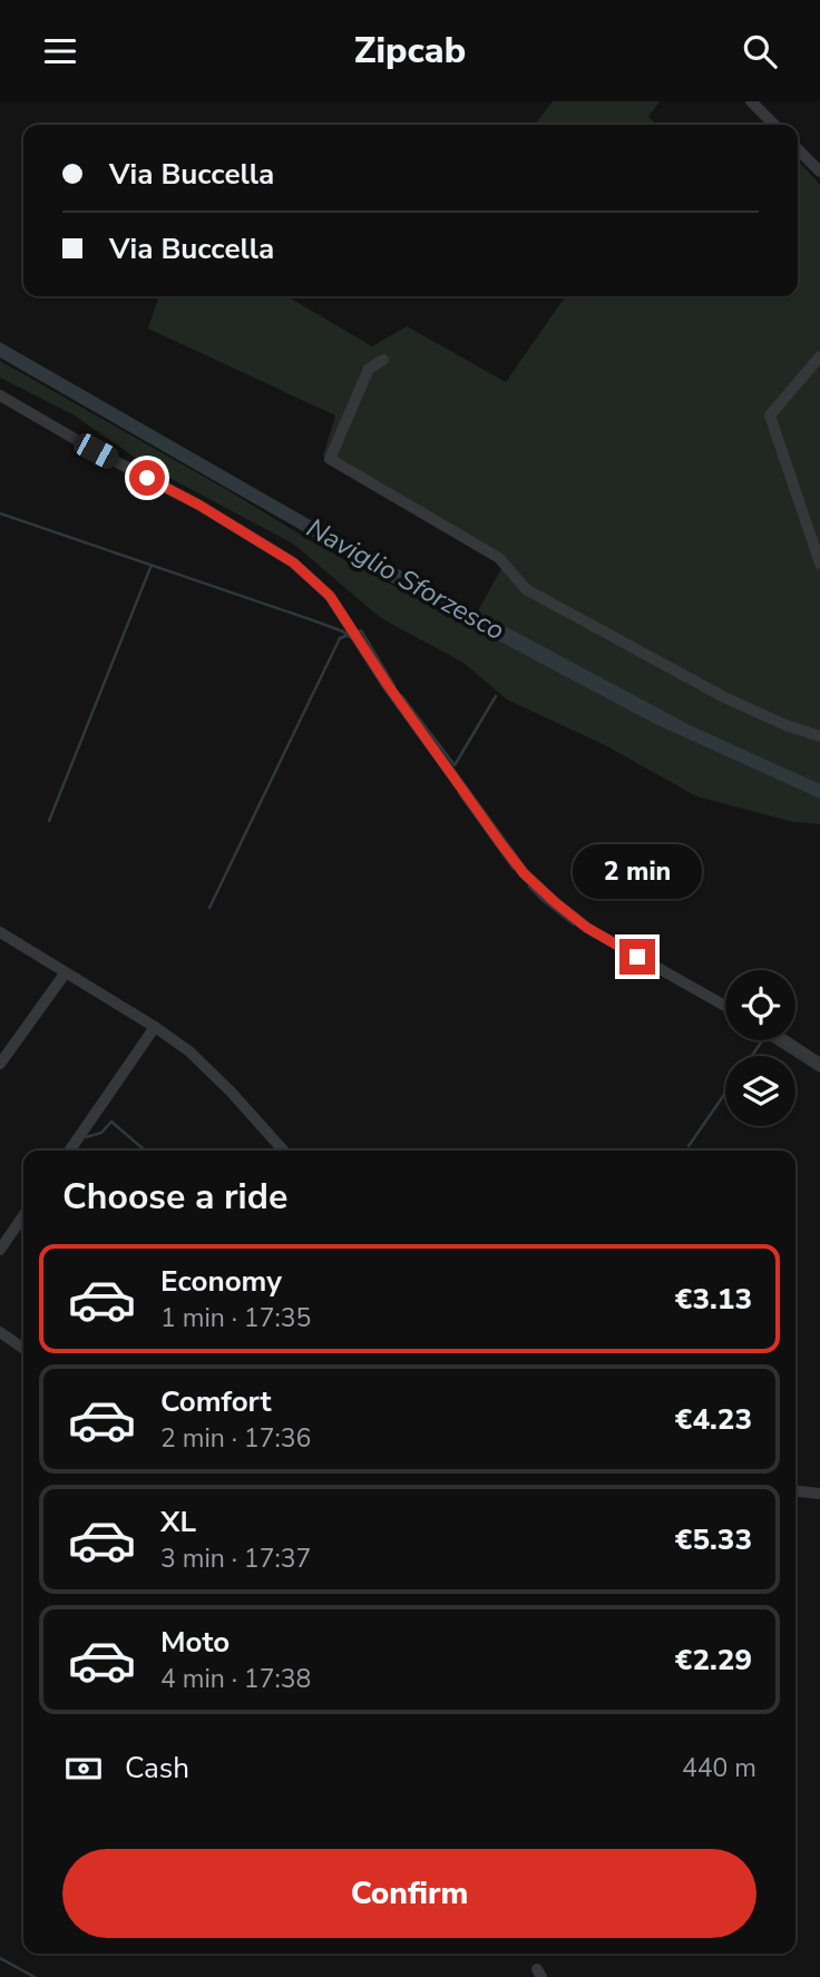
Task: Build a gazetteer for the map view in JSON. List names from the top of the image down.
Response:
{
  "water": ["Naviglio Sforzesco"],
  "page": {
    "header": "Zipcab",
    "banner": ["Via Buccella", "Via Buccella"],
    "bubble": "2 min",
    "heading": "Choose a ride",
    "list": [
      {
        "name": "Economy",
        "note": "1 min · 17:35",
        "value": "€3.13"
      },
      {
        "name": "Comfort",
        "note": "2 min · 17:36",
        "value": "€4.23"
      },
      {
        "name": "XL",
        "note": "3 min · 17:37",
        "value": "€5.33"
      },
      {
        "name": "Moto",
        "note": "4 min · 17:38",
        "value": "€2.29"
      }
    ],
    "pay": ["Cash", "440 m"],
    "buttons": "Confirm"
  }
}
